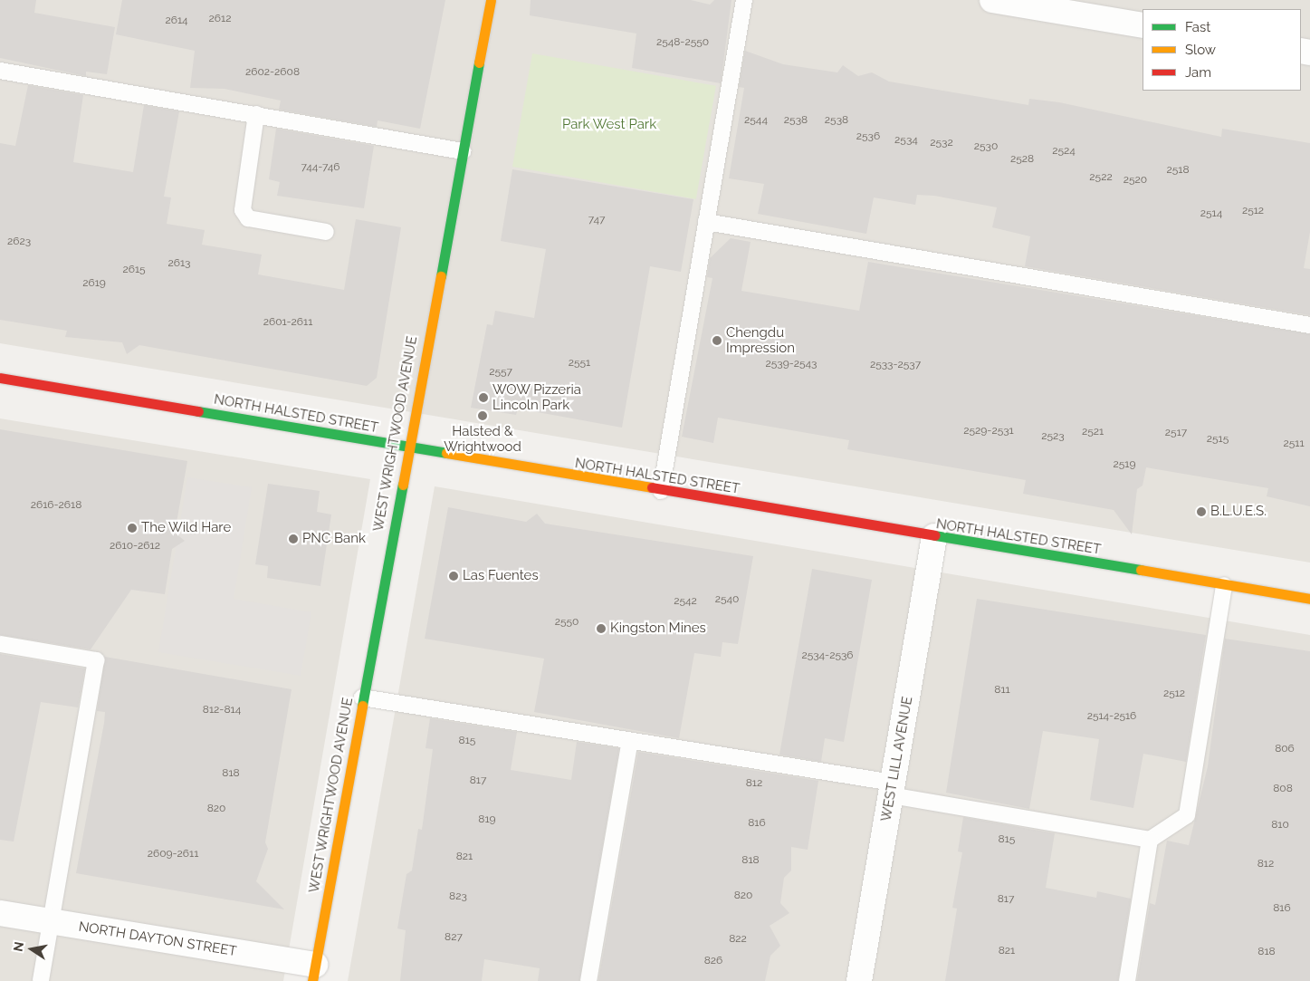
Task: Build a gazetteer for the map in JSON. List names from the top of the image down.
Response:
{
  "streets": {
    "main road": ["NORTH HALSTED STREET", "WEST WRIGHTWOOD AVENUE"],
    "street": ["WEST LILL AVENUE", "NORTH DAYTON STREET"]
  },
  "crossings": [
    ["NORTH HALSTED STREET", "WEST WRIGHTWOOD AVENUE"],
    ["NORTH HALSTED STREET", "WEST LILL AVENUE"],
    ["WEST WRIGHTWOOD AVENUE", "NORTH DAYTON STREET"]
  ],
  "parks": ["Park West Park"],
  "places": [
    "Chengdu Impression",
    "WOW Pizzeria Lincoln Park",
    "Halsted & Wrightwood",
    "B.L.U.E.S.",
    "The Wild Hare",
    "PNC Bank",
    "Las Fuentes",
    "Kingston Mines"
  ],
  "house_numbers": [
    "2612",
    "2614",
    "2548-2550",
    "2602-2608",
    "2544",
    "2538",
    "2538",
    "2536",
    "2534",
    "2532",
    "2530",
    "2524",
    "2528",
    "744-746",
    "2518",
    "2522",
    "2520",
    "2512",
    "2514",
    "747",
    "2623",
    "2613",
    "2615",
    "2619",
    "2601-2611",
    "2551",
    "2539-2543",
    "2533-2537",
    "2557",
    "2529-2531",
    "2521",
    "2517",
    "2523",
    "2515",
    "2511",
    "2519",
    "2616-2618",
    "2610-2612",
    "2540",
    "2542",
    "2550",
    "2534-2536",
    "811",
    "2512",
    "812-814",
    "2514-2516",
    "815",
    "806",
    "818",
    "817",
    "812",
    "808",
    "820",
    "819",
    "816",
    "810",
    "815",
    "2609-2611",
    "821",
    "818",
    "812",
    "820",
    "823",
    "817",
    "816",
    "827",
    "822",
    "821",
    "818",
    "826"
  ],
  "legend": ["Fast", "Slow", "Jam"],
  "north": "left"
}
